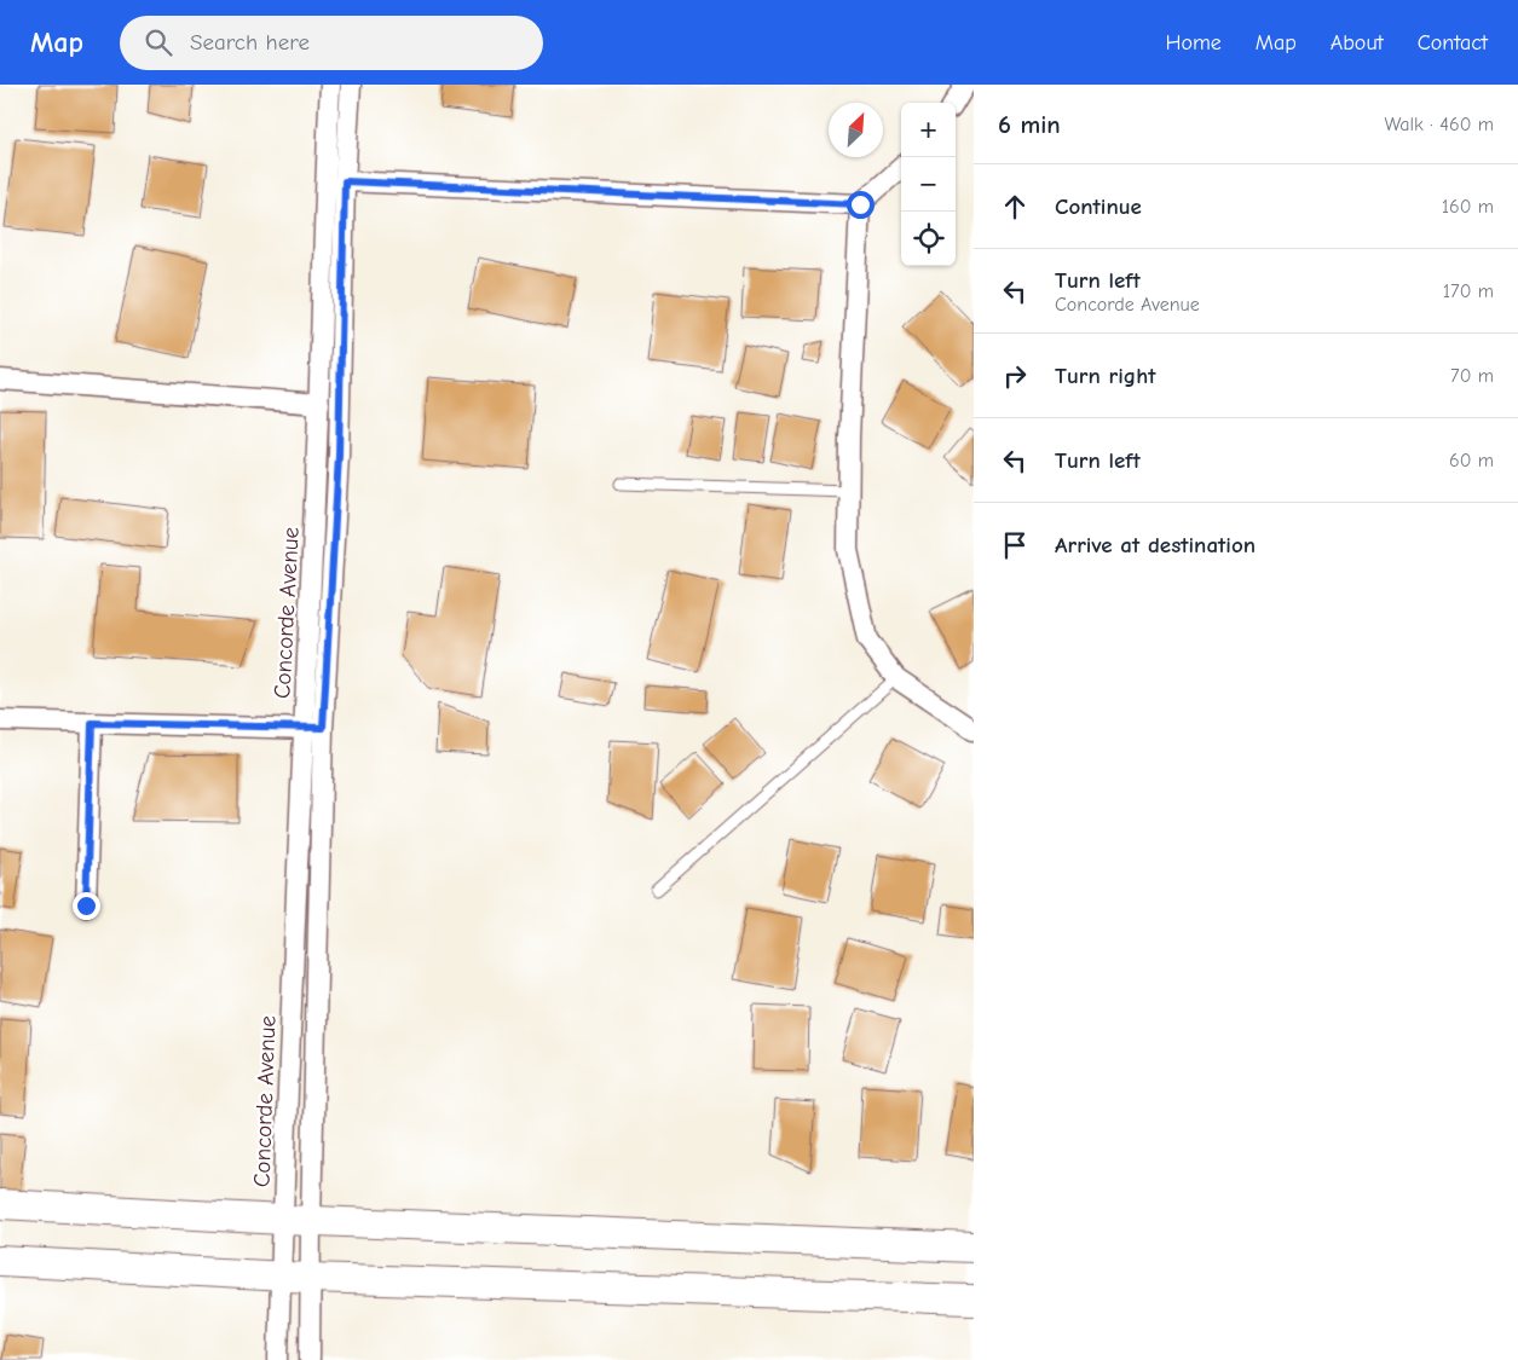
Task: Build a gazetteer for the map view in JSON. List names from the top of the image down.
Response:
{
  "streets": {
    "street": ["Concorde Avenue"]
  },
  "north": "top right",
  "page": {
    "header": "Map",
    "search": "Search here",
    "nav": [
      "Home",
      "Map",
      "About",
      "Contact"
    ],
    "heading": ["6 min", "Walk · 460 m"],
    "map_buttons": ["+", "−"],
    "list": [
      ["Continue", "160 m"],
      ["Turn left", "Concorde Avenue", "170 m"],
      ["Turn right", "70 m"],
      ["Turn left", "60 m"],
      "Arrive at destination"
    ]
  }
}
